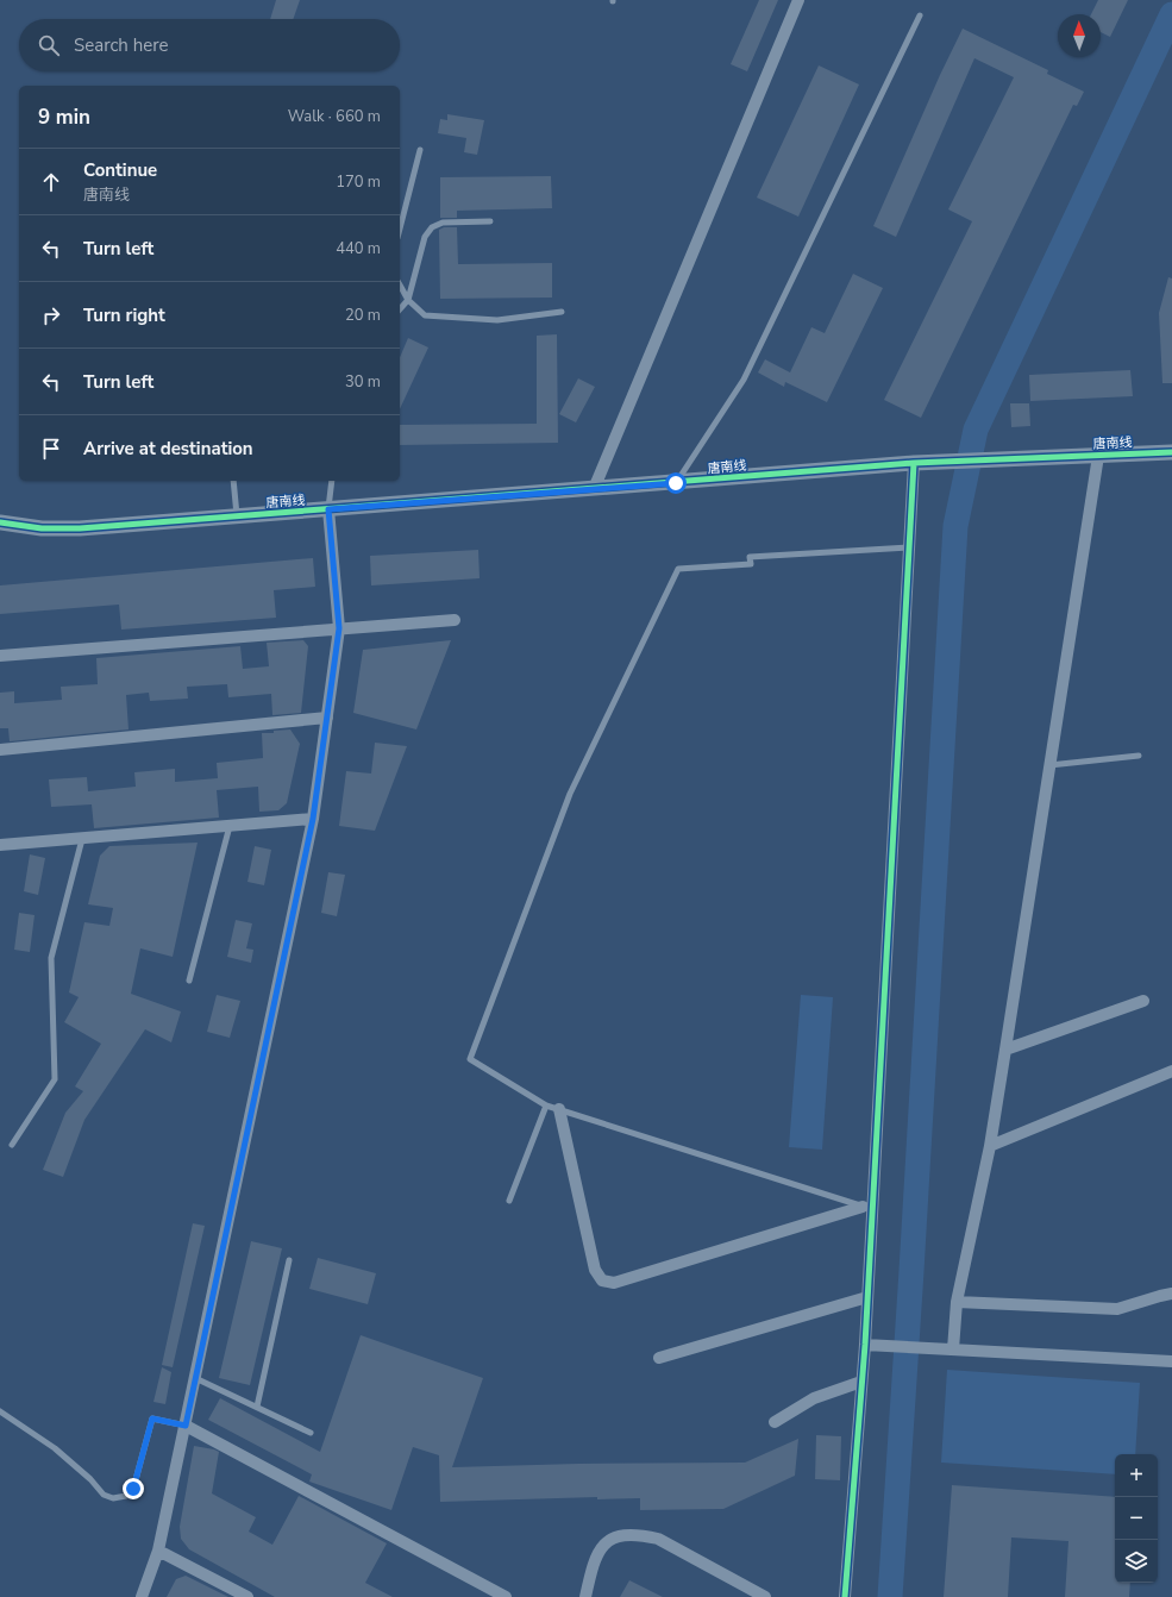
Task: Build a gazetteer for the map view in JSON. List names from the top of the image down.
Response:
{
  "streets": {
    "street": ["唐南线"]
  },
  "north": "top",
  "page": {
    "search": "Search here",
    "heading": ["9 min", "Walk · 660 m"],
    "list": [
      ["Continue", "唐南线", "170 m"],
      ["Turn left", "440 m"],
      ["Turn right", "20 m"],
      ["Turn left", "30 m"],
      "Arrive at destination"
    ],
    "map_buttons": ["+", "−"]
  }
}
